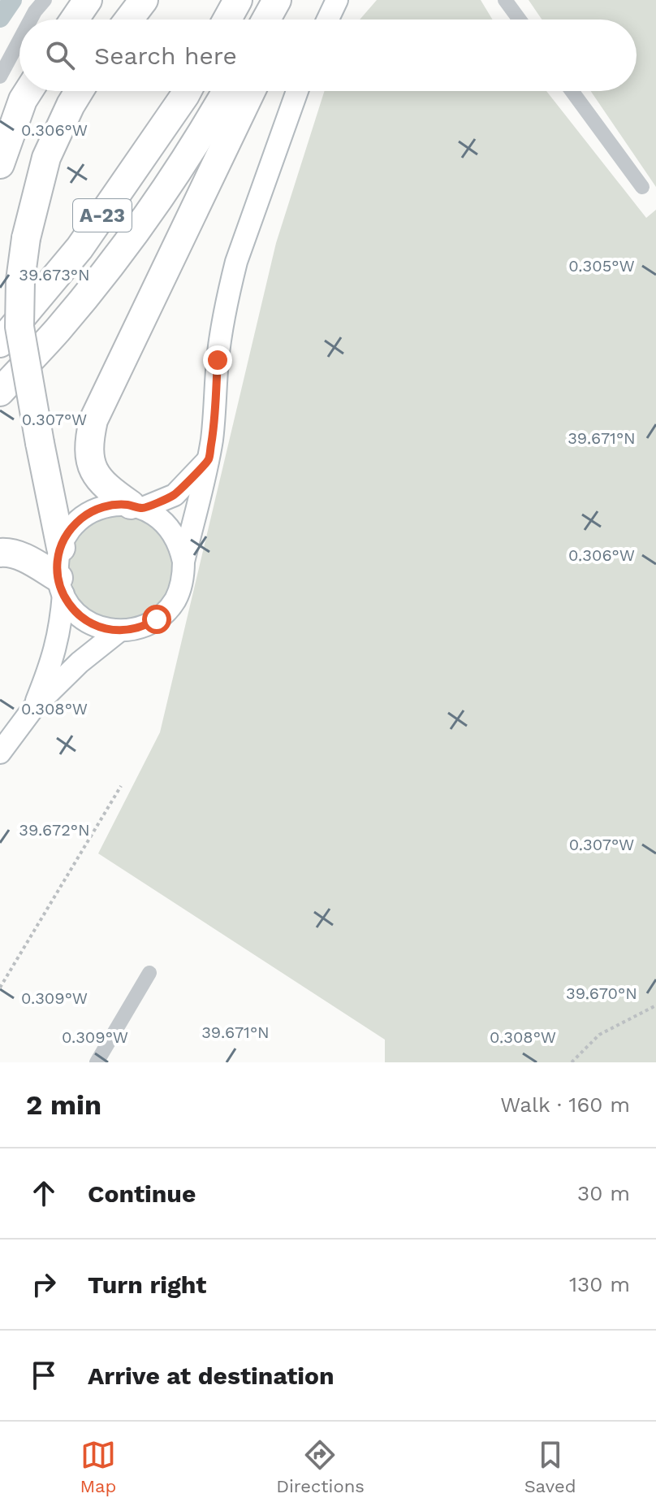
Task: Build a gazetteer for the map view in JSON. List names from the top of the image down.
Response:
{
  "streets": {
    "highway": ["A-23"]
  },
  "page": {
    "search": "Search here",
    "heading": ["2 min", "Walk · 160 m"],
    "list": [
      ["Continue", "30 m"],
      ["Turn right", "130 m"],
      "Arrive at destination"
    ],
    "nav": ["Map", "Directions", "Saved"]
  },
  "coordinates": [
    "0.306°W",
    "0.305°W",
    "39.673°N",
    "0.307°W",
    "39.671°N",
    "0.308°W",
    "39.672°N",
    "39.670°N",
    "0.309°W"
  ]
}
